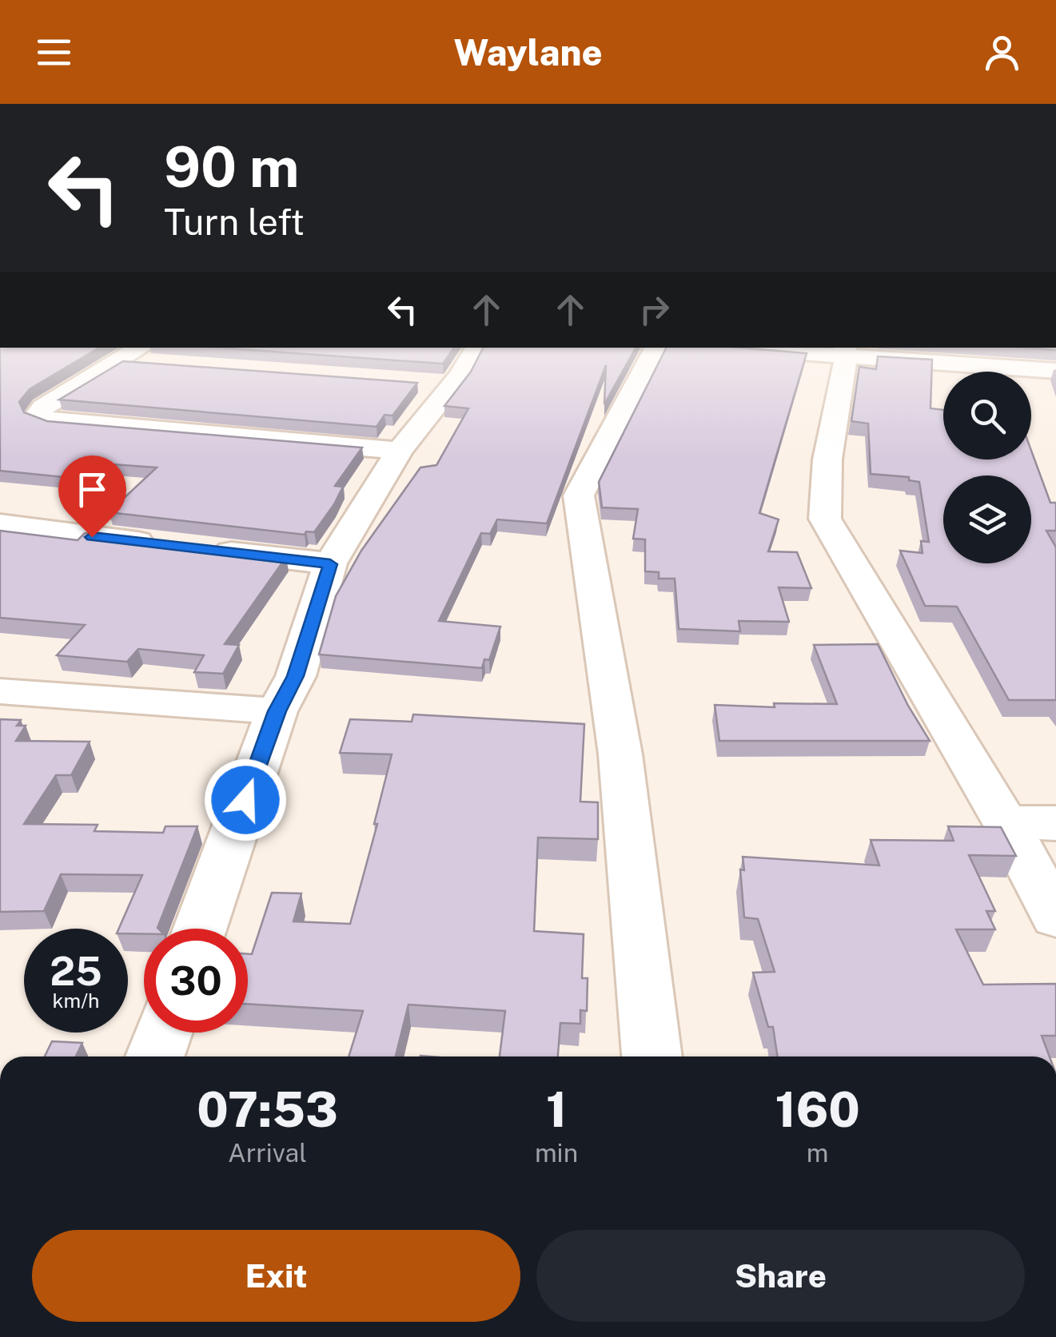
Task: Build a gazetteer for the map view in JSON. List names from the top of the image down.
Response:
{
  "page": {
    "header": "Waylane",
    "turn": ["90 m", "Turn left"],
    "speed": "25 km/h",
    "limit": "30",
    "eta": [
      "07:53",
      "Arrival",
      "1",
      "min",
      "160",
      "m"
    ],
    "buttons": ["Exit", "Share"]
  }
}
